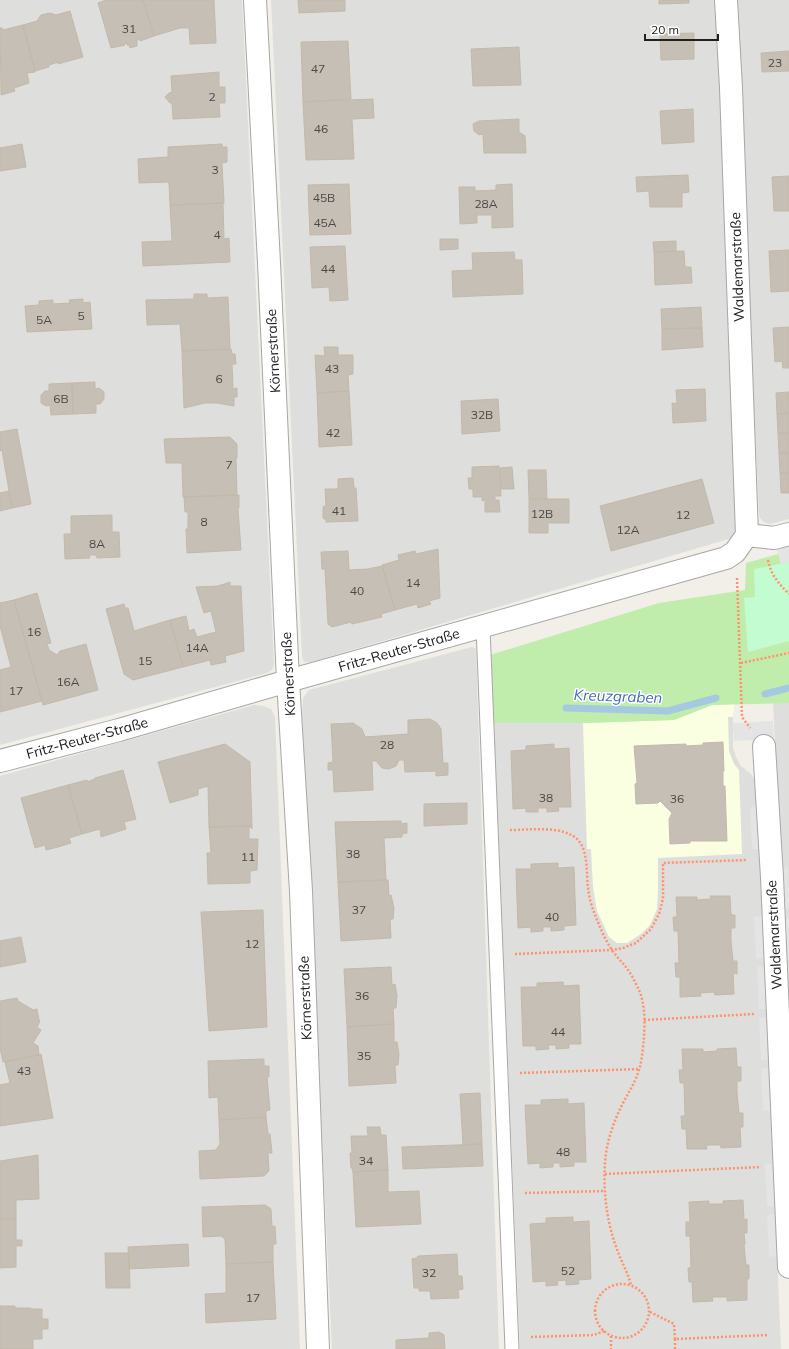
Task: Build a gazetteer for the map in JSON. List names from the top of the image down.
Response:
{
  "streets": {
    "street": ["Waldemarstraße", "Körnerstraße", "Fritz-Reuter-Straße"]
  },
  "crossings": [
    ["Waldemarstraße", "Fritz-Reuter-Straße"],
    ["Körnerstraße", "Fritz-Reuter-Straße"]
  ],
  "water": ["Kreuzgraben"],
  "house_numbers": [
    "31",
    "23",
    "47",
    "2",
    "46",
    "3",
    "45B",
    "28A",
    "45A",
    "4",
    "44",
    "5",
    "5A",
    "43",
    "6",
    "6B",
    "32B",
    "42",
    "7",
    "41",
    "12B",
    "12",
    "8",
    "12A",
    "8A",
    "14",
    "40",
    "16",
    "14A",
    "15",
    "16A",
    "17",
    "28",
    "38",
    "36",
    "38",
    "11",
    "37",
    "40",
    "12",
    "36",
    "44",
    "35",
    "43",
    "48",
    "34",
    "52",
    "32",
    "17"
  ],
  "scale_bar": "20 m"
}
